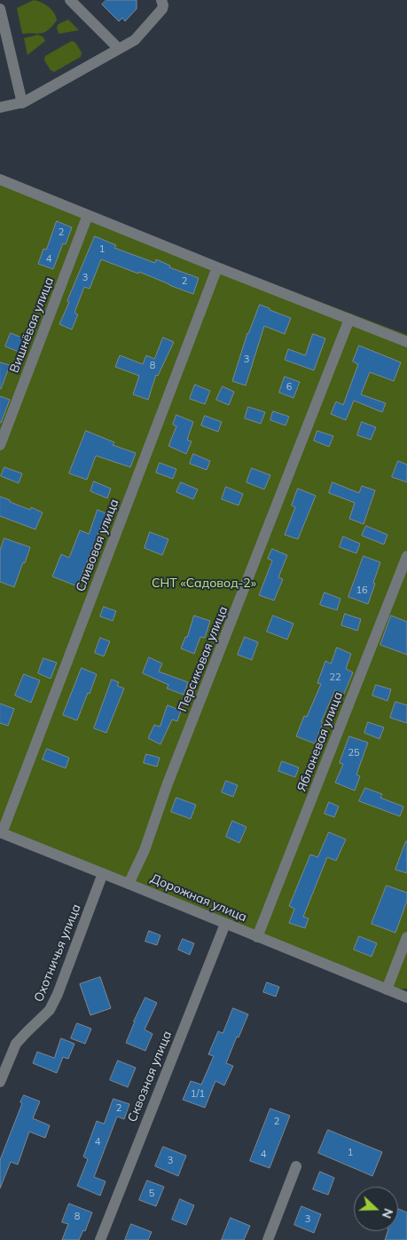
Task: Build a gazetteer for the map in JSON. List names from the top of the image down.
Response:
{
  "streets": {
    "street": [
      "Вишнёвая улица",
      "Сливовая улица",
      "Персиковая улица",
      "Яблоневая улица",
      "Дорожная улица",
      "Охотничья улица",
      "Сквозная улица"
    ]
  },
  "crossings": [
    ["Сливовая улица", "Дорожная улица"],
    ["Персиковая улица", "Дорожная улица"],
    ["Яблоневая улица", "Дорожная улица"],
    ["Дорожная улица", "Охотничья улица"],
    ["Дорожная улица", "Сквозная улица"]
  ],
  "parks": ["СНТ «Садовод-2»"],
  "house_numbers": [
    "2",
    "1",
    "4",
    "3",
    "2",
    "3",
    "8",
    "6",
    "16",
    "22",
    "25",
    "1/1",
    "2",
    "2",
    "4",
    "1",
    "4",
    "3",
    "5",
    "8",
    "3"
  ],
  "north": "right"
}
